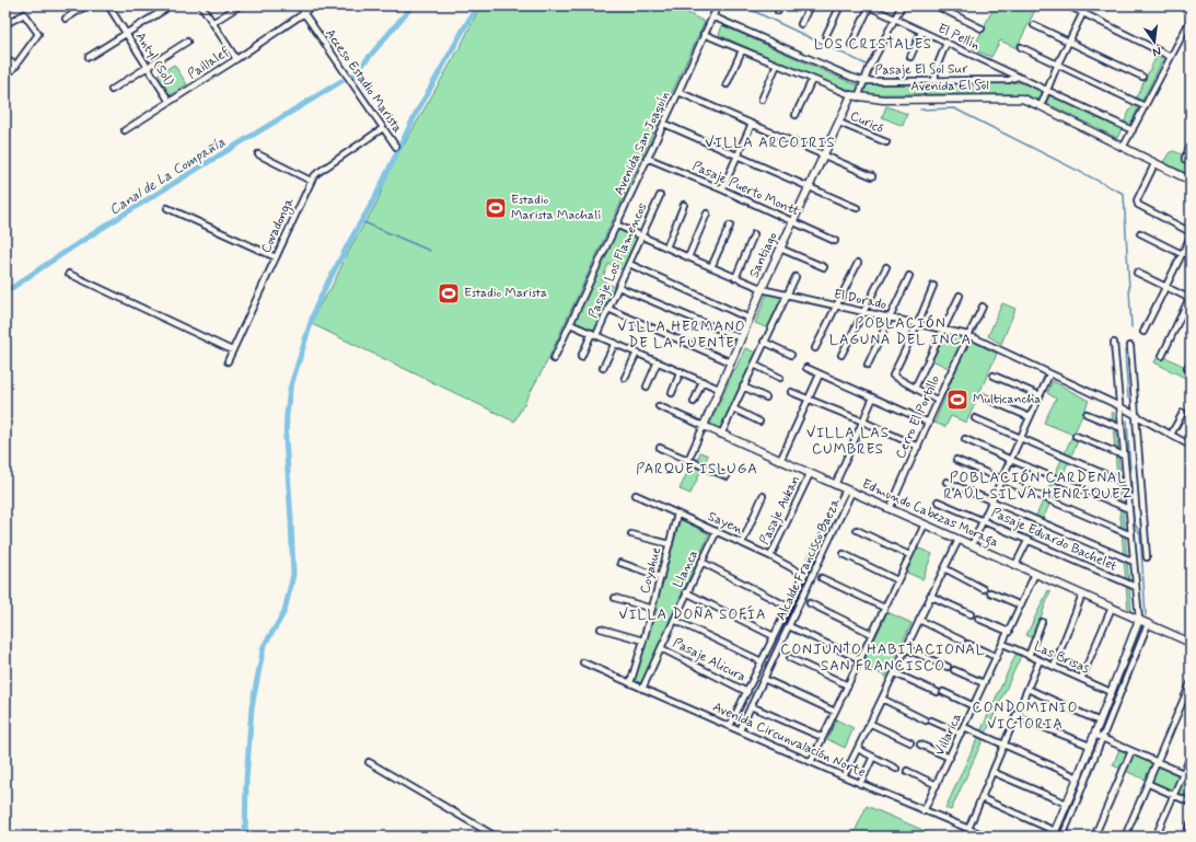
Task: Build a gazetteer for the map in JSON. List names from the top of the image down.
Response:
{
  "streets": {
    "street": [
      "El Pellín",
      "Antyl (Sol)",
      "Paillalef",
      "Pasaje El Sol Sur",
      "Acceso Estadio Marista",
      "Avenida El Sol",
      "Curicó",
      "Avenida San Joaquín",
      "Pasaje Puerto Montt",
      "Covadonga",
      "Santiago",
      "Pasaje Los Flamencos",
      "El Dorado",
      "Cerro El Portillo",
      "Pasaje Aukan",
      "Edmundo Cabezas Moraga",
      "Sayen",
      "Pasaje Eduardo Bachelet",
      "Alcalde Francisco Baeza",
      "Llanca",
      "Coyahue",
      "Las Brisas",
      "Pasaje Alicura",
      "Villarica",
      "Avenida Circunvalación Norte"
    ]
  },
  "crossings": [
    ["El Pellín", "Pasaje El Sol Sur"],
    ["Antyl (Sol)", "Paillalef"],
    ["Paillalef", "Acceso Estadio Marista"],
    ["Pasaje El Sol Sur", "Avenida San Joaquín"],
    ["Acceso Estadio Marista", "Covadonga"],
    ["Avenida El Sol", "Avenida San Joaquín"],
    ["Avenida El Sol", "Santiago"],
    ["Curicó", "Santiago"],
    ["Avenida San Joaquín", "Pasaje Puerto Montt"],
    ["Avenida San Joaquín", "El Dorado"],
    ["Pasaje Puerto Montt", "Santiago"],
    ["Santiago", "El Dorado"],
    ["Santiago", "Edmundo Cabezas Moraga"],
    ["Pasaje Los Flamencos", "El Dorado"],
    ["El Dorado", "Cerro El Portillo"],
    ["Cerro El Portillo", "Edmundo Cabezas Moraga"],
    ["Pasaje Aukan", "Edmundo Cabezas Moraga"],
    ["Pasaje Aukan", "Sayen"],
    ["Edmundo Cabezas Moraga", "Alcalde Francisco Baeza"],
    ["Edmundo Cabezas Moraga", "Villarica"],
    ["Sayen", "Alcalde Francisco Baeza"],
    ["Sayen", "Llanca"],
    ["Sayen", "Coyahue"],
    ["Alcalde Francisco Baeza", "Pasaje Alicura"],
    ["Alcalde Francisco Baeza", "Avenida Circunvalación Norte"],
    ["Llanca", "Pasaje Alicura"],
    ["Llanca", "Avenida Circunvalación Norte"],
    ["Coyahue", "Avenida Circunvalación Norte"],
    ["Las Brisas", "Villarica"],
    ["Villarica", "Avenida Circunvalación Norte"]
  ],
  "districts": [
    "LOS CRISTALES",
    "VILLA ARCOIRIS",
    "POBLACIÓN LAGUNA DEL INCA",
    "VILLA HERMANO DE LA FUENTE",
    "VILLA LAS CUMBRES",
    "PARQUE ISLUGA",
    "POBLACIÓN CARDENAL RAÚL SILVA HENRÍQUEZ",
    "VILLA DOÑA SOFÍA",
    "CONJUNTO HABITACIONAL SAN FRANCISCO",
    "CONDOMINIO VICTORIA"
  ],
  "water": ["Canal de La Compañía"],
  "places": {
    "sports": ["Estadio Marista Machalí", "Estadio Marista", "Multicancha"]
  },
  "north": "bottom"
}
